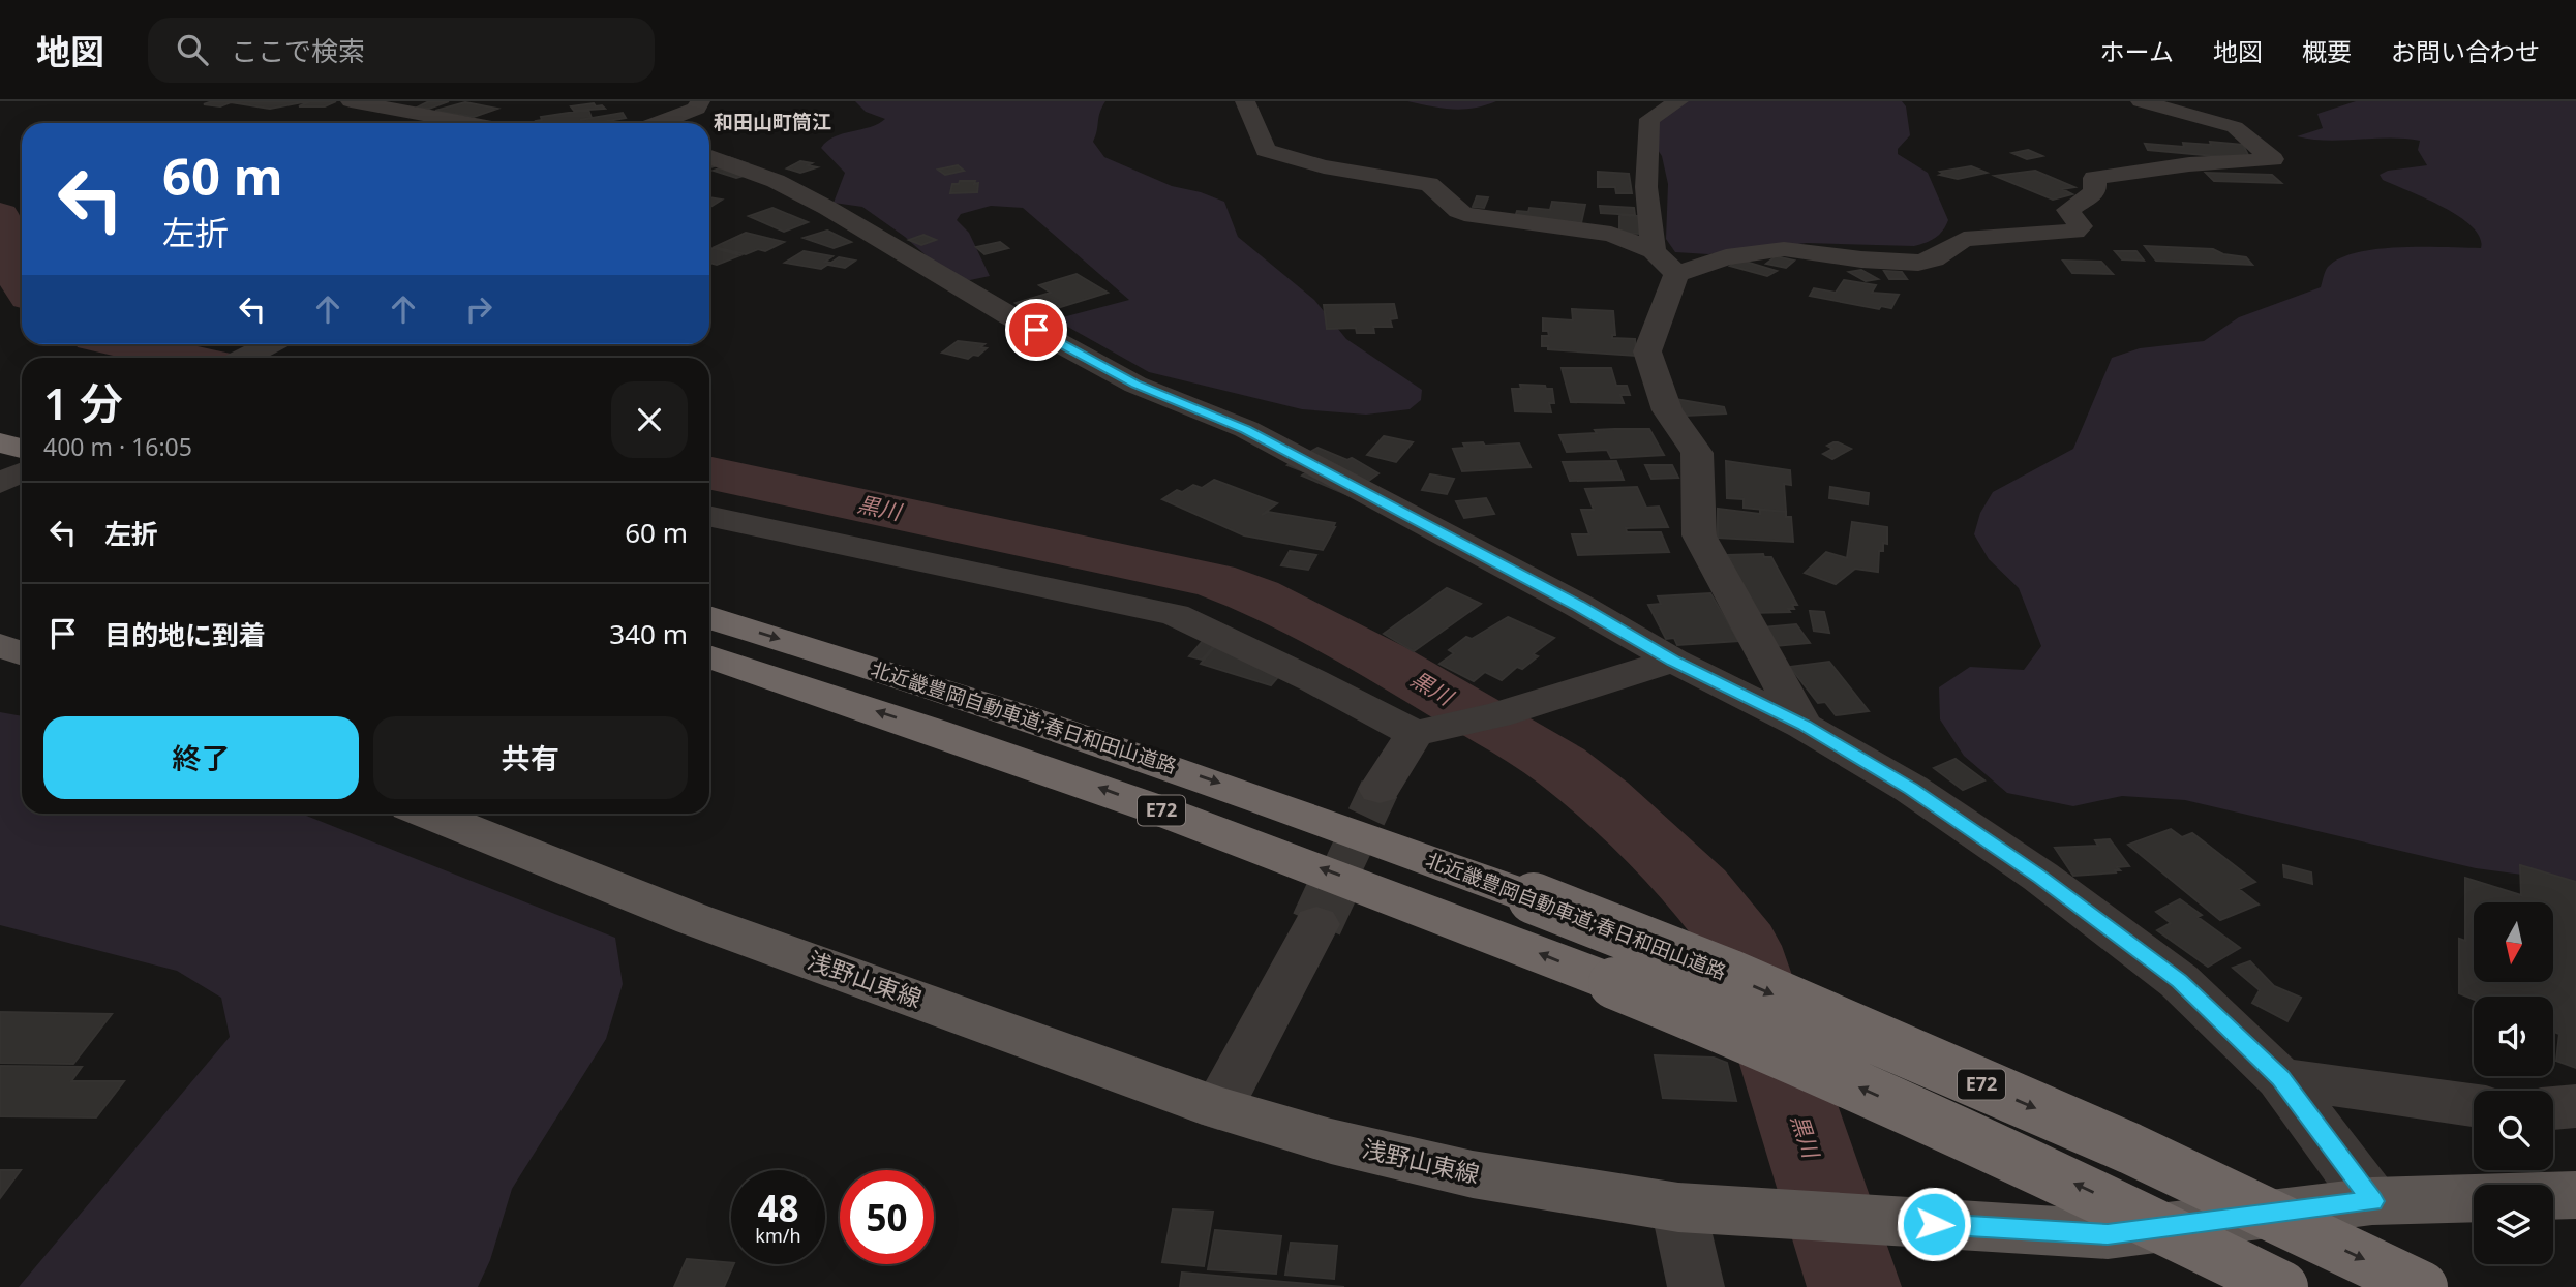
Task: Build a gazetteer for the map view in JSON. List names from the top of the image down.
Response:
{
  "streets": {
    "highway": ["北近畿豊岡自動車道;春日和田山道路", "E72"],
    "main road": ["浅野山東線"]
  },
  "districts": ["和田山町筒江"],
  "water": ["黒川"],
  "north": "bottom",
  "page": {
    "header": "地図",
    "search": "ここで検索",
    "nav": [
      "ホーム",
      "地図",
      "概要",
      "お問い合わせ"
    ],
    "turn": ["60 m", "左折"],
    "heading": ["1 分", "400 m · 16:05"],
    "list": [
      {
        "name": "左折",
        "value": "60 m"
      },
      {
        "name": "目的地に到着",
        "value": "340 m"
      }
    ],
    "buttons": ["終了", "共有"],
    "speed": "48 km/h",
    "limit": "50"
  }
}
